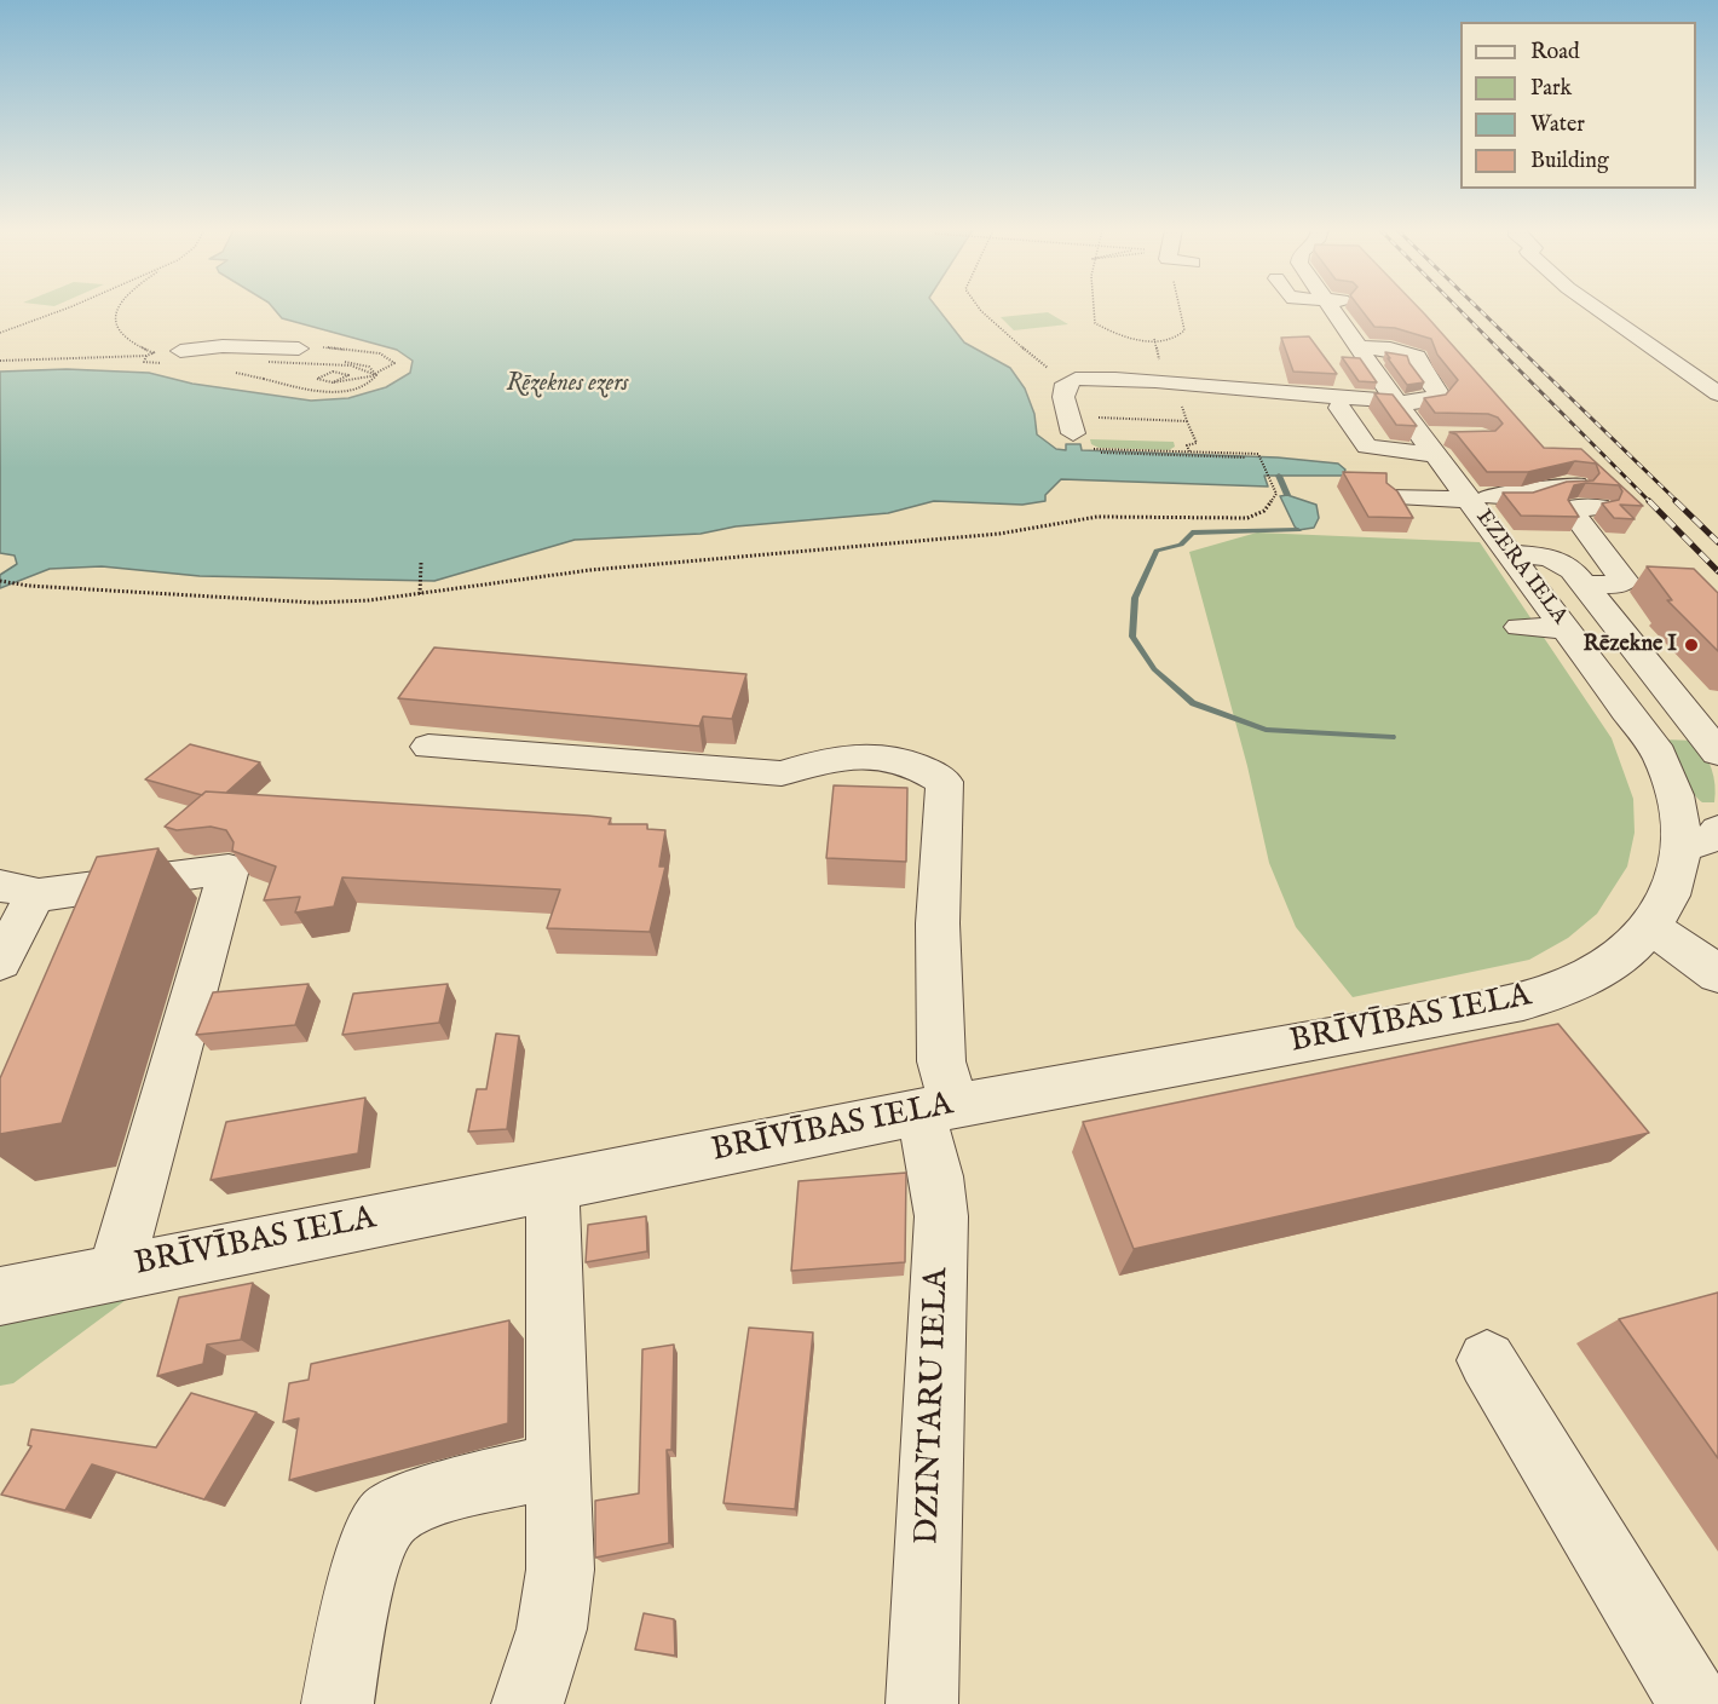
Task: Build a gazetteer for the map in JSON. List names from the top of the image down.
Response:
{
  "streets": {
    "street": ["EZERA IELA", "BRĪVĪBAS IELA", "DZINTARU IELA"]
  },
  "crossings": [
    ["EZERA IELA", "BRĪVĪBAS IELA"],
    ["BRĪVĪBAS IELA", "DZINTARU IELA"]
  ],
  "water": ["Rēzeknes ezers"],
  "places": ["Rēzekne I"],
  "legend": [
    "Road",
    "Park",
    "Water",
    "Building"
  ]
}
